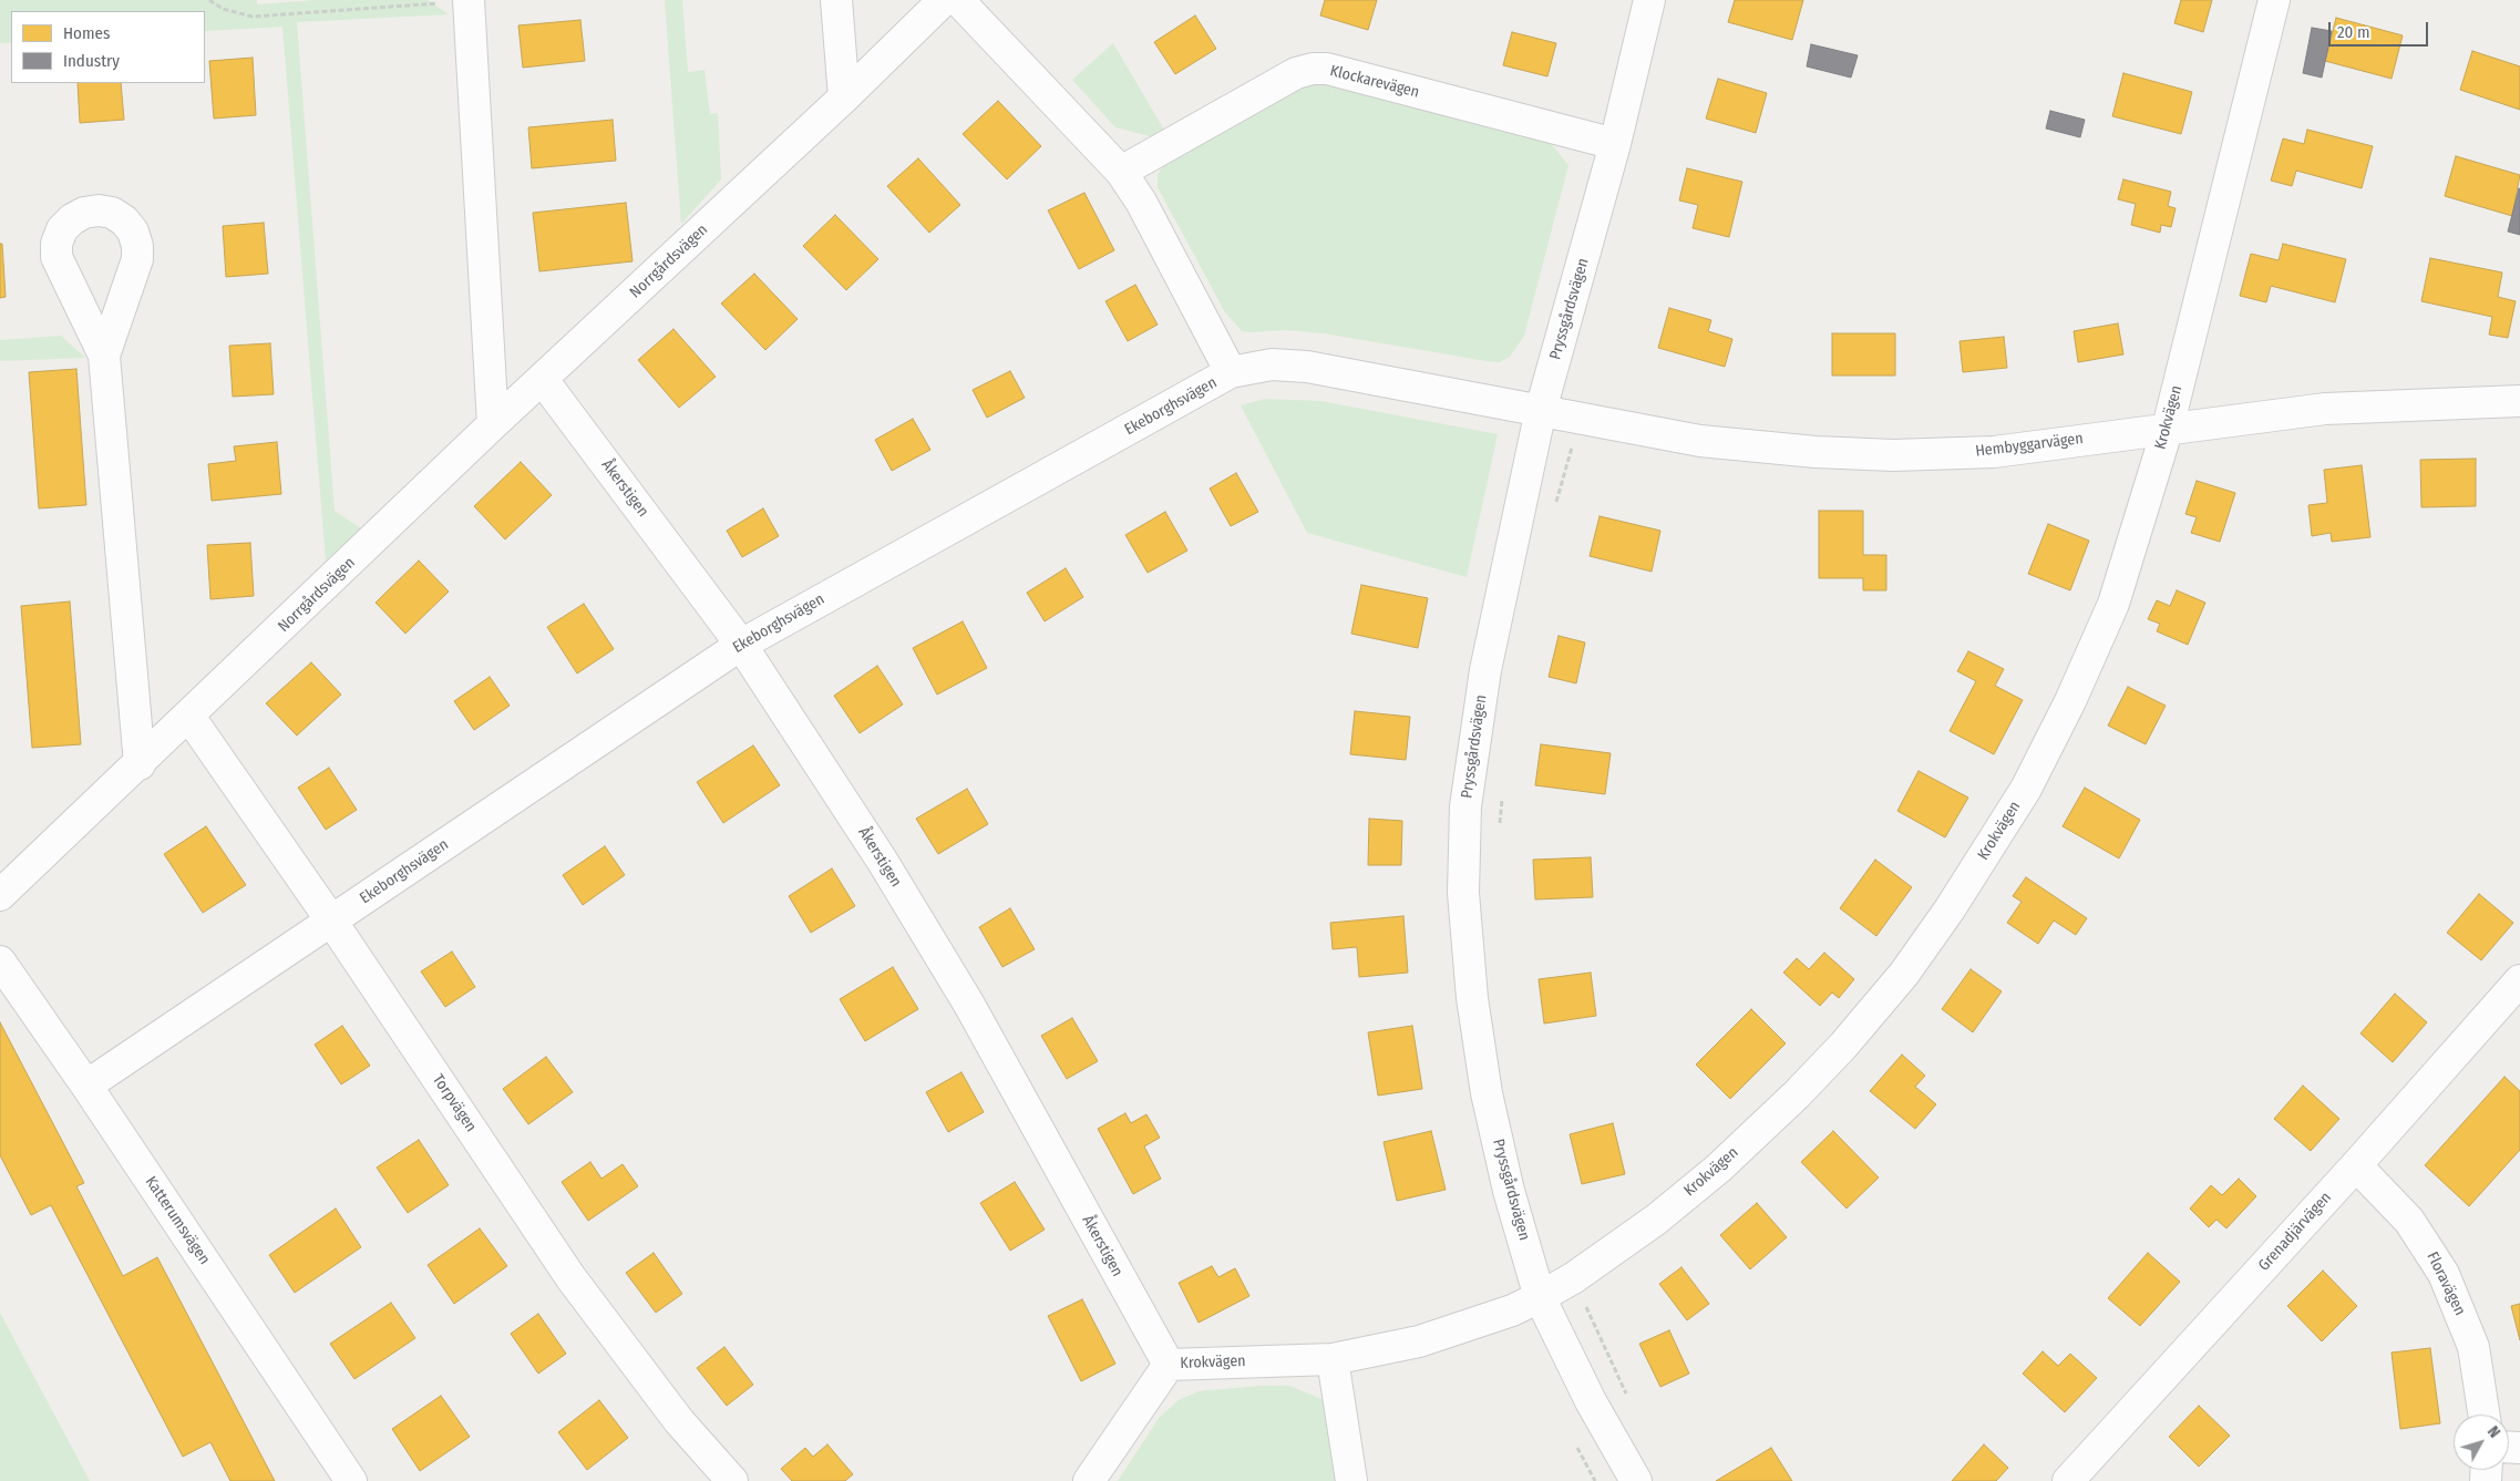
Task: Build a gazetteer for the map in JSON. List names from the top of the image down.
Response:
{
  "streets": {
    "street": [
      "Klockarevägen",
      "Norrgårdsvägen",
      "Pryssgårdsvägen",
      "Ekeborghsvägen",
      "Krokvägen",
      "Hembyggarvägen",
      "Åkerstigen",
      "Torpvägen",
      "Katterumsvägen",
      "Grenadjärvägen",
      "Floravägen"
    ]
  },
  "crossings": [
    ["Klockarevägen", "Pryssgårdsvägen"],
    ["Norrgårdsvägen", "Åkerstigen"],
    ["Norrgårdsvägen", "Torpvägen"],
    ["Pryssgårdsvägen", "Ekeborghsvägen"],
    ["Pryssgårdsvägen", "Krokvägen"],
    ["Pryssgårdsvägen", "Hembyggarvägen"],
    ["Ekeborghsvägen", "Hembyggarvägen"],
    ["Ekeborghsvägen", "Åkerstigen"],
    ["Ekeborghsvägen", "Torpvägen"],
    ["Ekeborghsvägen", "Katterumsvägen"],
    ["Krokvägen", "Hembyggarvägen"],
    ["Krokvägen", "Åkerstigen"],
    ["Grenadjärvägen", "Floravägen"]
  ],
  "legend": ["Homes", "Industry"],
  "scale_bar": "20 m",
  "north": "top right"
}
